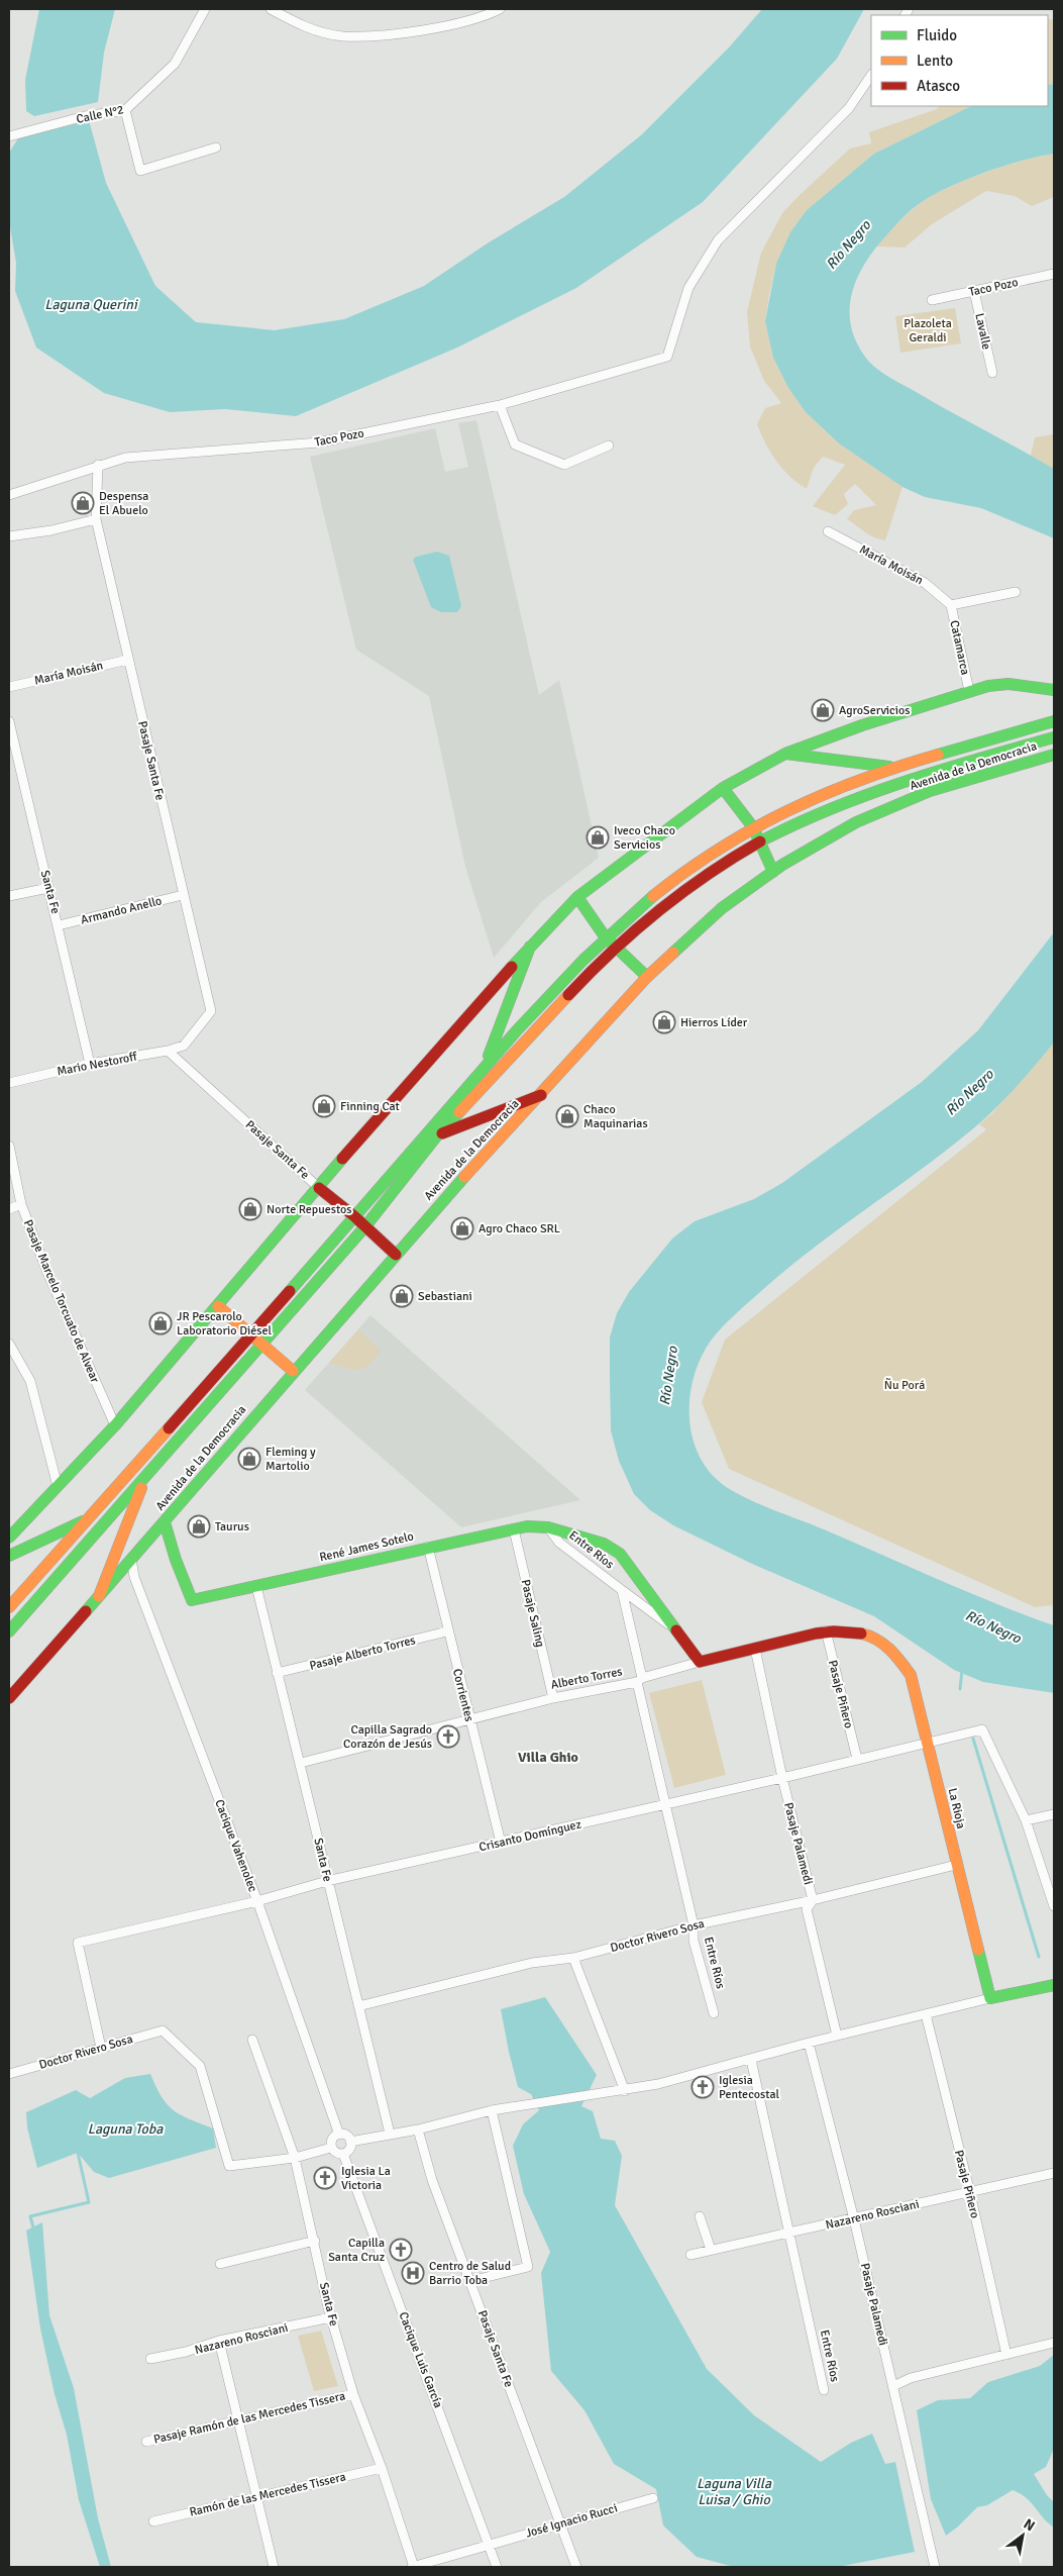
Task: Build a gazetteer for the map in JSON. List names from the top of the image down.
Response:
{
  "streets": {
    "main road": [
      "Avenida de la Democracia",
      "René James Sotelo",
      "Entre Ríos",
      "Alberto Torres",
      "La Rioja"
    ],
    "street": [
      "Calle N°2",
      "Taco Pozo",
      "Lavalle",
      "María Moisán",
      "Catamarca",
      "Pasaje Santa Fe",
      "Santa Fe",
      "Armando Anello",
      "Mario Nestoroff",
      "Pasaje Marcelo Torcuato de Alvear",
      "Pasaje Saling",
      "Pasaje Alberto Torres",
      "Pasaje Piñero",
      "Corrientes",
      "Crisanto Domínguez",
      "Pasaje Palamedi",
      "Cacique Vahenolec",
      "Doctor Rivero Sosa",
      "Nazareno Rosciani",
      "Cacique Luis García",
      "Pasaje Ramón de las Mercedes Tissera",
      "Ramón de las Mercedes Tissera",
      "José Ignacio Rucci"
    ]
  },
  "crossings": [
    ["Taco Pozo", "Lavalle"],
    ["Taco Pozo", "Pasaje Santa Fe"],
    ["María Moisán", "Catamarca"],
    ["María Moisán", "Pasaje Santa Fe"],
    ["Pasaje Santa Fe", "Armando Anello"],
    ["Pasaje Santa Fe", "Mario Nestoroff"],
    ["Pasaje Santa Fe", "José Ignacio Rucci"],
    ["Avenida de la Democracia", "René James Sotelo"],
    ["Avenida de la Democracia", "Cacique Vahenolec"],
    ["Santa Fe", "Armando Anello"],
    ["Santa Fe", "Mario Nestoroff"],
    ["Santa Fe", "René James Sotelo"],
    ["Santa Fe", "Pasaje Alberto Torres"],
    ["Santa Fe", "Alberto Torres"],
    ["Santa Fe", "Crisanto Domínguez"],
    ["Santa Fe", "Doctor Rivero Sosa"],
    ["Santa Fe", "Nazareno Rosciani"],
    ["Santa Fe", "Pasaje Ramón de las Mercedes Tissera"],
    ["Santa Fe", "Ramón de las Mercedes Tissera"],
    ["René James Sotelo", "Entre Ríos"],
    ["René James Sotelo", "Pasaje Saling"],
    ["René James Sotelo", "Corrientes"],
    ["Entre Ríos", "Alberto Torres"],
    ["Entre Ríos", "Crisanto Domínguez"],
    ["Entre Ríos", "Doctor Rivero Sosa"],
    ["Entre Ríos", "Nazareno Rosciani"],
    ["Pasaje Saling", "Alberto Torres"],
    ["Pasaje Alberto Torres", "Corrientes"],
    ["Alberto Torres", "Pasaje Piñero"],
    ["Alberto Torres", "Corrientes"],
    ["Alberto Torres", "La Rioja"],
    ["Alberto Torres", "Pasaje Palamedi"],
    ["Pasaje Piñero", "Crisanto Domínguez"],
    ["Pasaje Piñero", "Nazareno Rosciani"],
    ["Corrientes", "Crisanto Domínguez"],
    ["La Rioja", "Crisanto Domínguez"],
    ["La Rioja", "Doctor Rivero Sosa"],
    ["Crisanto Domínguez", "Pasaje Palamedi"],
    ["Crisanto Domínguez", "Cacique Vahenolec"],
    ["Crisanto Domínguez", "Doctor Rivero Sosa"],
    ["Pasaje Palamedi", "Doctor Rivero Sosa"],
    ["Pasaje Palamedi", "Nazareno Rosciani"],
    ["Cacique Vahenolec", "Cacique Luis García"],
    ["Cacique Luis García", "José Ignacio Rucci"]
  ],
  "districts": ["Villa Ghio"],
  "water": [
    "Río Negro",
    "Laguna Querini",
    "Laguna Toba",
    "Laguna Villa Luisa / Ghio"
  ],
  "parks": ["Plazoleta Geraldi", "Ñu Porá"],
  "places": {
    "shop": [
      "Despensa El Abuelo",
      "AgroServicios",
      "Iveco Chaco Servicios",
      "Hierros Líder",
      "Finning Cat",
      "Chaco Maquinarias",
      "Norte Repuestos",
      "Agro Chaco SRL",
      "Sebastiani",
      "JR Pescarolo Laboratorio Diésel",
      "Fleming y Martolio",
      "Taurus"
    ],
    "church": [
      "Capilla Sagrado Corazón de Jesús",
      "Iglesia Pentecostal",
      "Iglesia La Victoria",
      "Capilla Santa Cruz"
    ],
    "hospital": ["Centro de Salud Barrio Toba"]
  },
  "legend": ["Fluido", "Lento", "Atasco"],
  "north": "top right"
}
